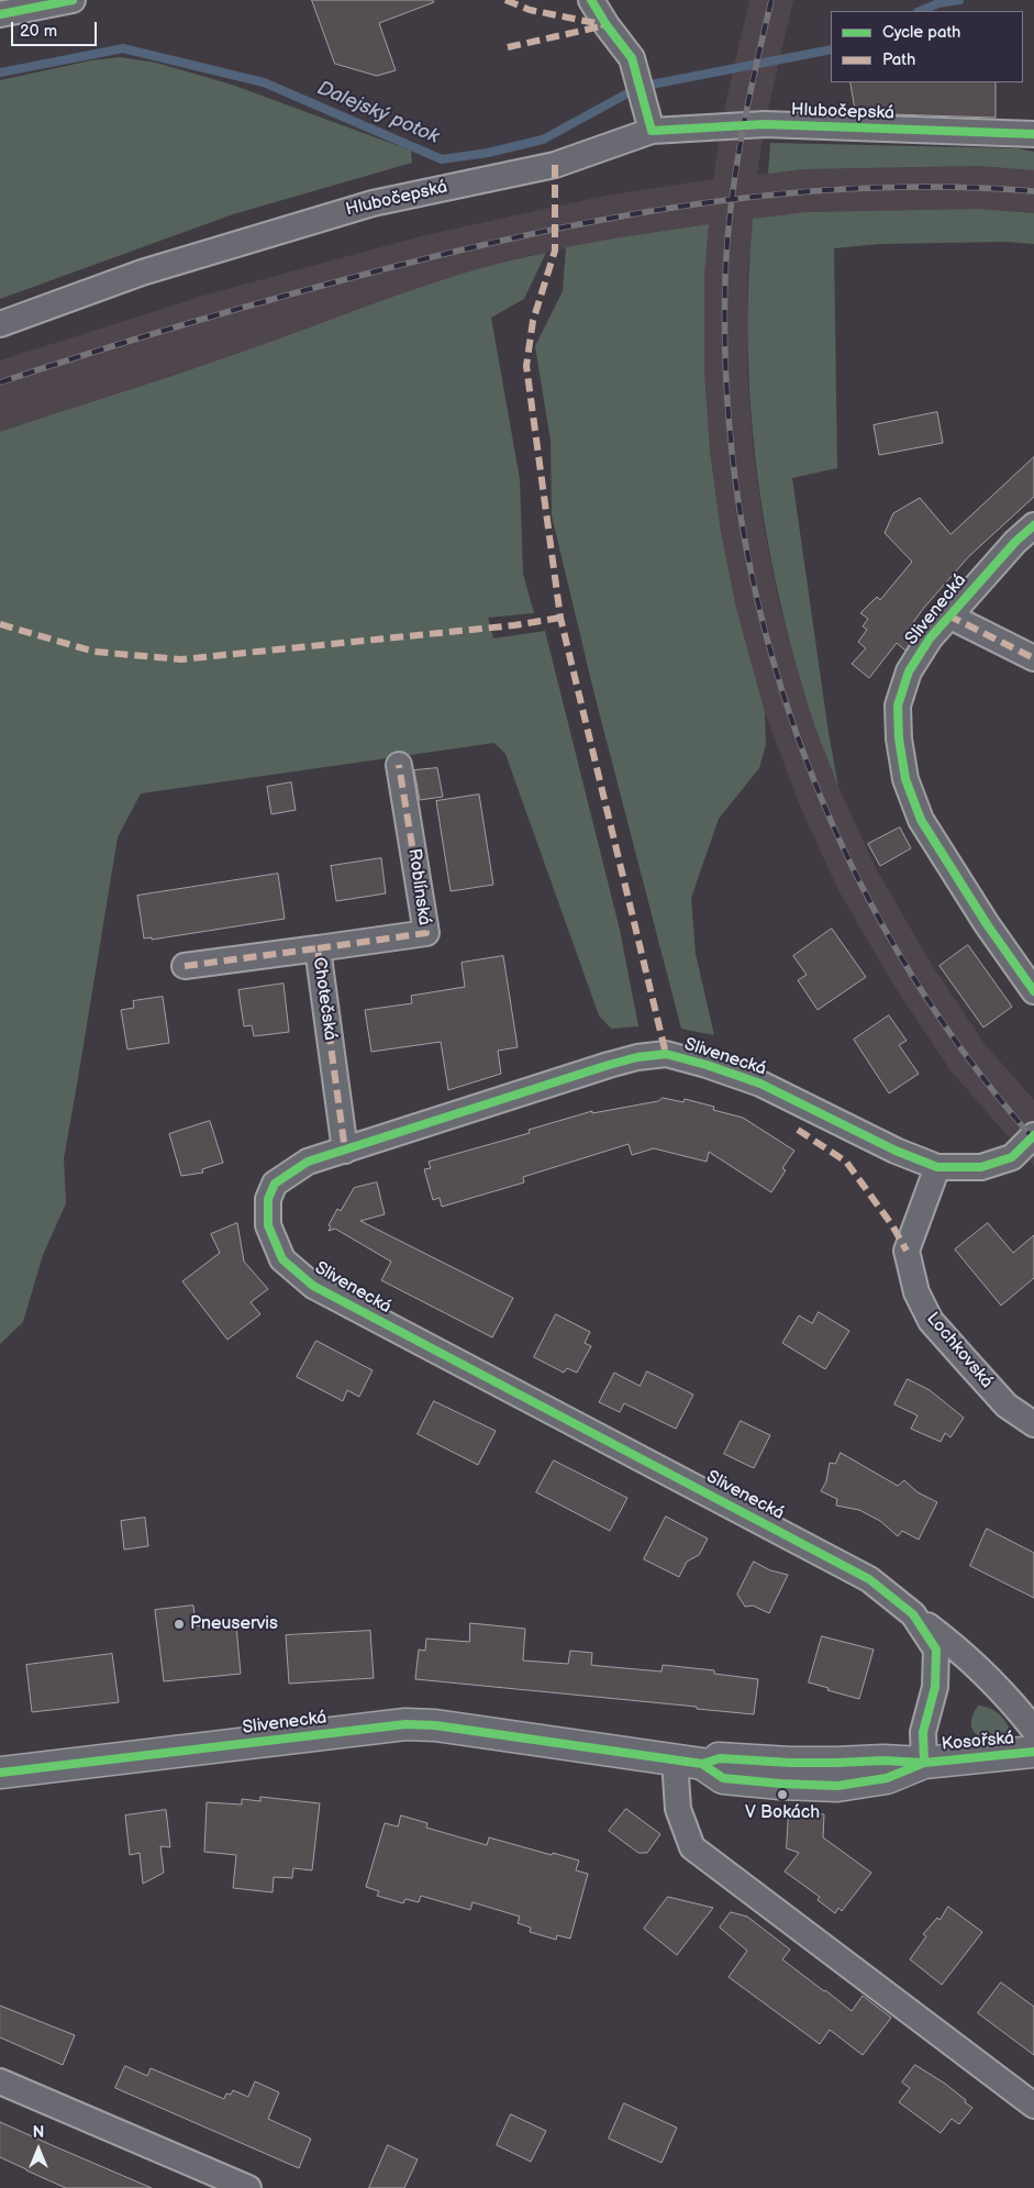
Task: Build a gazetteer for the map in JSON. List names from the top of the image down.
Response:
{
  "streets": {
    "street": [
      "Hlubočepská",
      "Slivenecká",
      "Roblínská",
      "Chotečská",
      "Lochkovská",
      "Kosořská"
    ]
  },
  "crossings": [
    ["Slivenecká", "Chotečská"],
    ["Slivenecká", "Lochkovská"],
    ["Slivenecká", "Kosořská"],
    ["Roblínská", "Chotečská"]
  ],
  "water": ["Dalejský potok"],
  "places": ["Pneuservis", "V Bokách"],
  "legend": ["Cycle path", "Path"],
  "scale_bar": "20 m",
  "north": "top"
}
